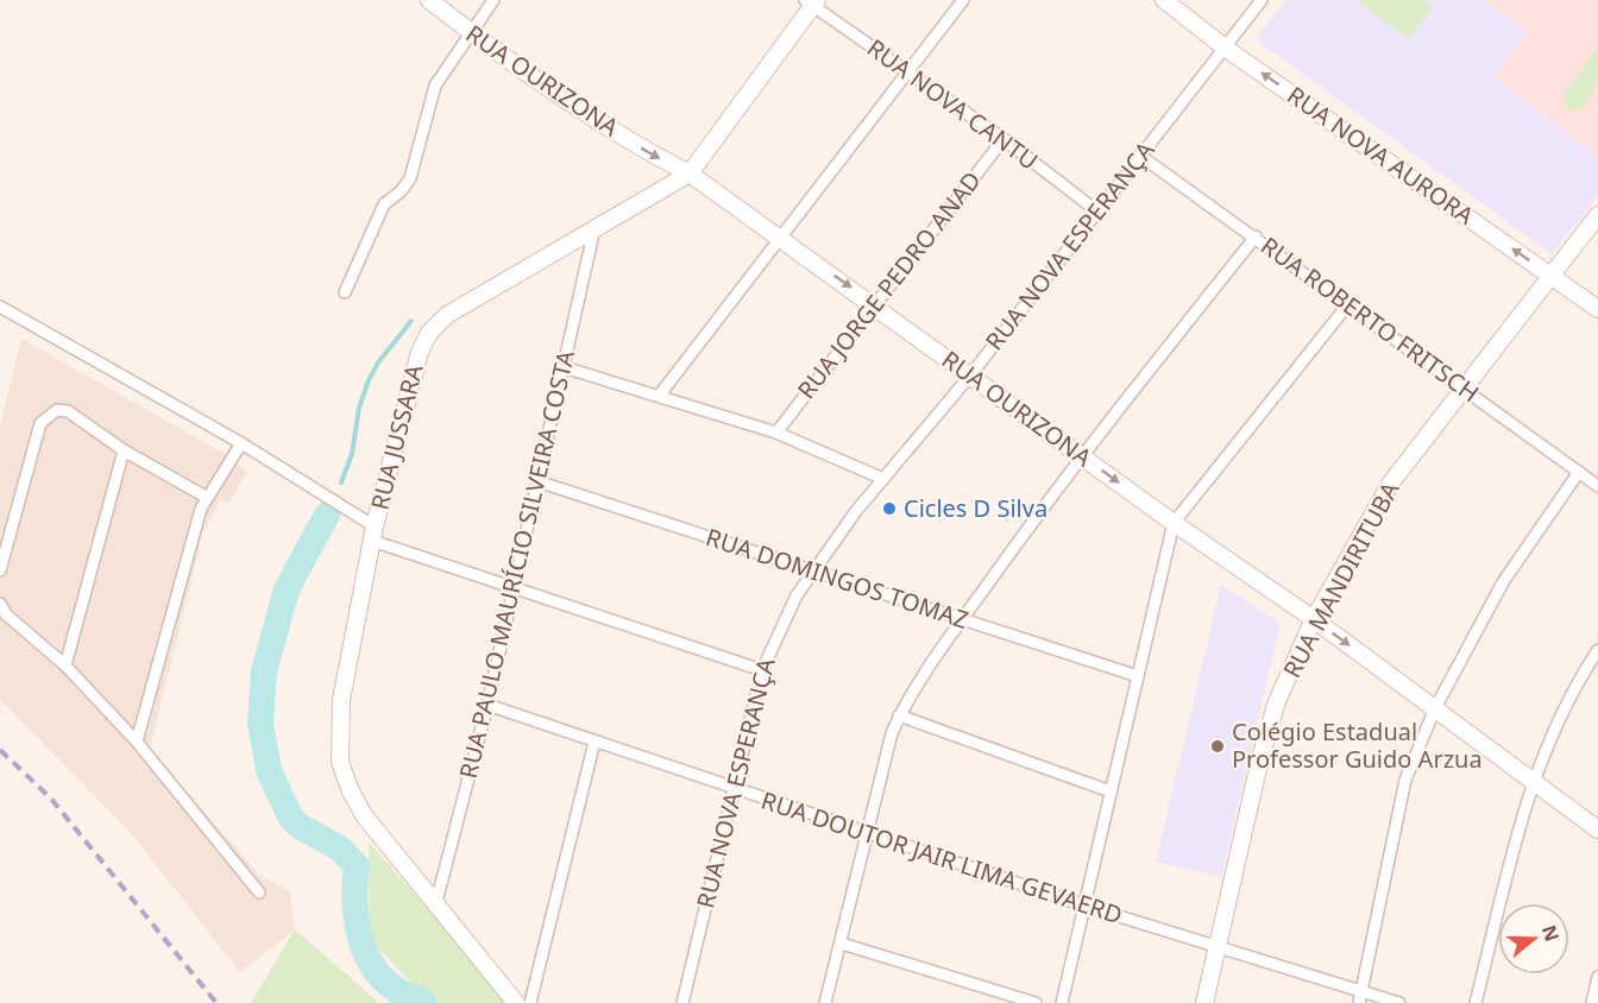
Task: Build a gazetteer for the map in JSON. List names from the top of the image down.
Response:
{
  "streets": {
    "street": [
      "RUA OURIZONA",
      "RUA NOVA CANTU",
      "RUA NOVA AURORA",
      "RUA NOVA ESPERANÇA",
      "RUA JORGE PEDRO ANAD",
      "RUA ROBERTO FRITSCH",
      "RUA JUSSARA",
      "RUA PAULO MAURÍCIO SILVEIRA COSTA",
      "RUA DOMINGOS TOMAZ",
      "RUA MANDIRITUBA",
      "RUA DOUTOR JAIR LIMA GEVAERD"
    ]
  },
  "crossings": [
    ["RUA OURIZONA", "RUA NOVA ESPERANÇA"],
    ["RUA OURIZONA", "RUA JORGE PEDRO ANAD"],
    ["RUA OURIZONA", "RUA JUSSARA"],
    ["RUA OURIZONA", "RUA MANDIRITUBA"],
    ["RUA NOVA CANTU", "RUA NOVA ESPERANÇA"],
    ["RUA NOVA CANTU", "RUA JORGE PEDRO ANAD"],
    ["RUA NOVA CANTU", "RUA JUSSARA"],
    ["RUA NOVA AURORA", "RUA NOVA ESPERANÇA"],
    ["RUA NOVA AURORA", "RUA MANDIRITUBA"],
    ["RUA NOVA ESPERANÇA", "RUA ROBERTO FRITSCH"],
    ["RUA NOVA ESPERANÇA", "RUA DOMINGOS TOMAZ"],
    ["RUA NOVA ESPERANÇA", "RUA DOUTOR JAIR LIMA GEVAERD"],
    ["RUA ROBERTO FRITSCH", "RUA MANDIRITUBA"],
    ["RUA JUSSARA", "RUA PAULO MAURÍCIO SILVEIRA COSTA"],
    ["RUA PAULO MAURÍCIO SILVEIRA COSTA", "RUA DOMINGOS TOMAZ"],
    ["RUA PAULO MAURÍCIO SILVEIRA COSTA", "RUA DOUTOR JAIR LIMA GEVAERD"],
    ["RUA MANDIRITUBA", "RUA DOUTOR JAIR LIMA GEVAERD"]
  ],
  "one_way": ["RUA OURIZONA", "RUA NOVA AURORA"],
  "places": ["Cicles D Silva", "Colégio Estadual Professor Guido Arzua"],
  "north": "right"
}
